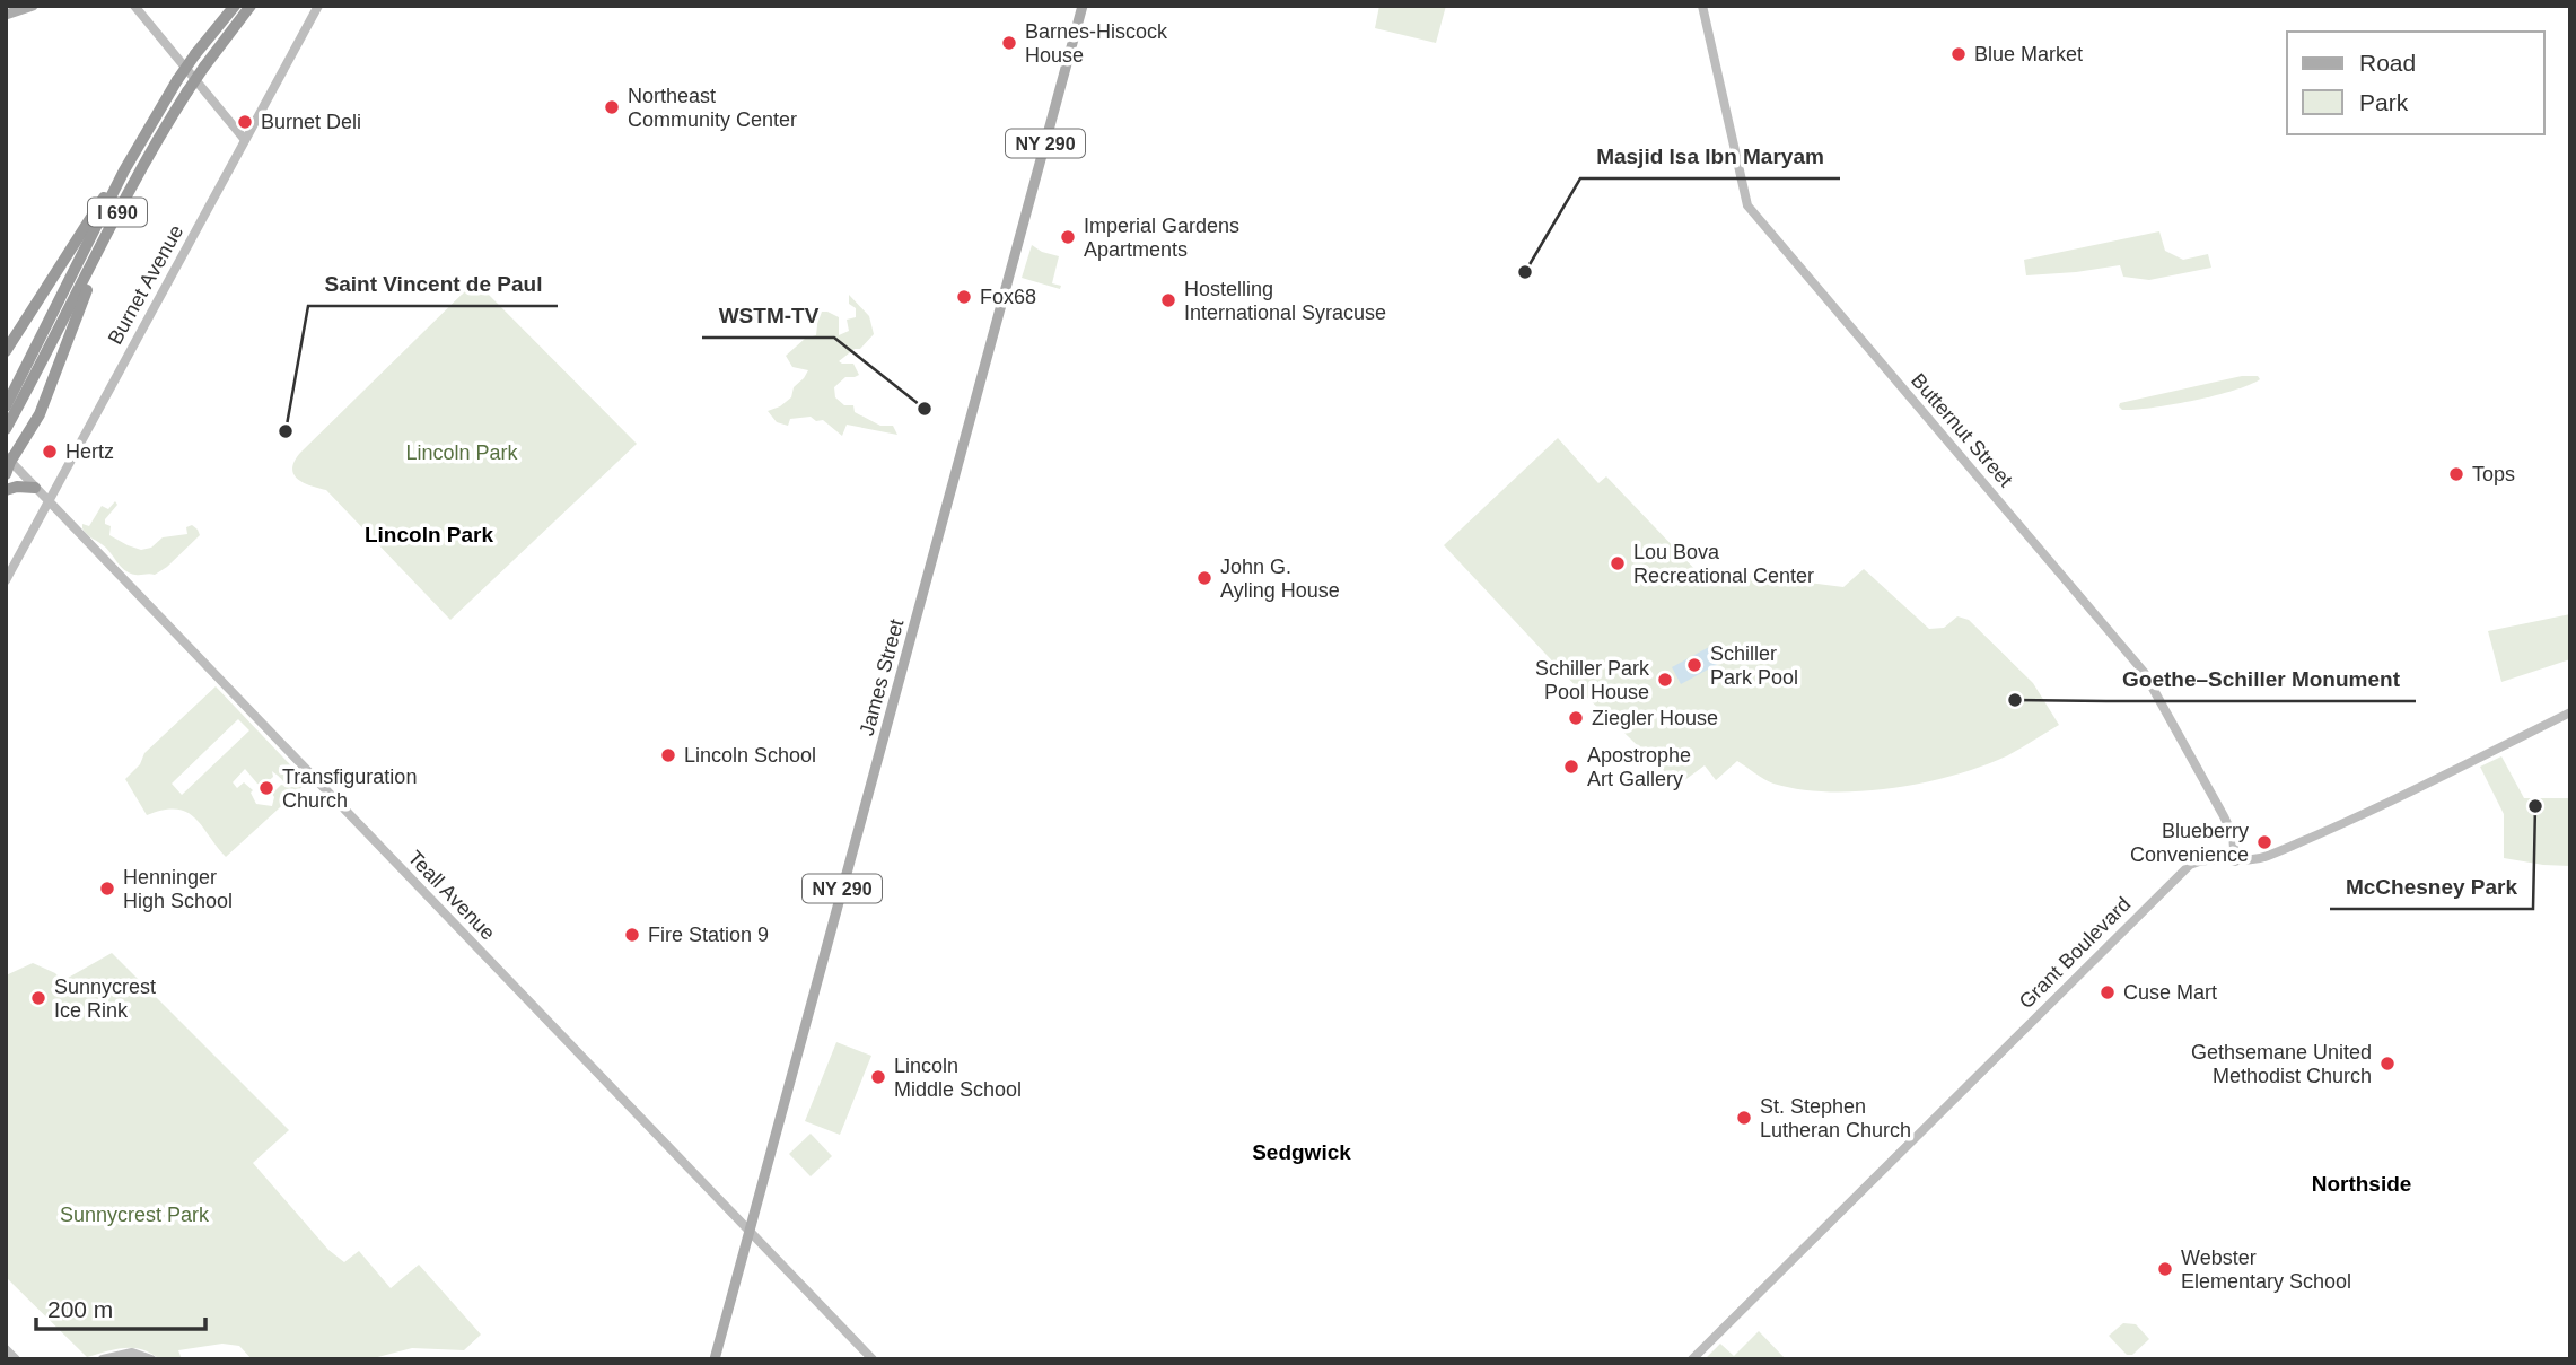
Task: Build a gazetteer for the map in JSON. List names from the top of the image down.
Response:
{
  "streets": {
    "highway": ["I 690"],
    "main road": ["NY 290", "James Street"],
    "street": [
      "Burnet Avenue",
      "Butternut Street",
      "Teall Avenue",
      "Grant Boulevard"
    ]
  },
  "crossings": [
    ["Burnet Avenue", "Teall Avenue"],
    ["Butternut Street", "Grant Boulevard"],
    ["James Street", "Teall Avenue"]
  ],
  "districts": ["Lincoln Park", "Sedgwick", "Northside"],
  "parks": ["Lincoln Park", "Sunnycrest Park"],
  "places": [
    "Barnes-Hiscock House",
    "Blue Market",
    "Northeast Community Center",
    "Burnet Deli",
    "Imperial Gardens Apartments",
    "Masjid Isa Ibn Maryam",
    "Fox68",
    "Hostelling International Syracuse",
    "WSTM-TV",
    "Saint Vincent de Paul",
    "Hertz",
    "Tops",
    "Lou Bova Recreational Center",
    "John G. Ayling House",
    "Schiller Park Pool",
    "Schiller Park Pool House",
    "Goethe–Schiller Monument",
    "Ziegler House",
    "Lincoln School",
    "Apostrophe Art Gallery",
    "Transfiguration Church",
    "McChesney Park",
    "Blueberry Convenience",
    "Henninger High School",
    "Fire Station 9",
    "Cuse Mart",
    "Sunnycrest Ice Rink",
    "Gethsemane United Methodist Church",
    "Lincoln Middle School",
    "St. Stephen Lutheran Church",
    "Webster Elementary School"
  ],
  "legend": ["Road", "Park"],
  "scale_bar": "200 m"
}
